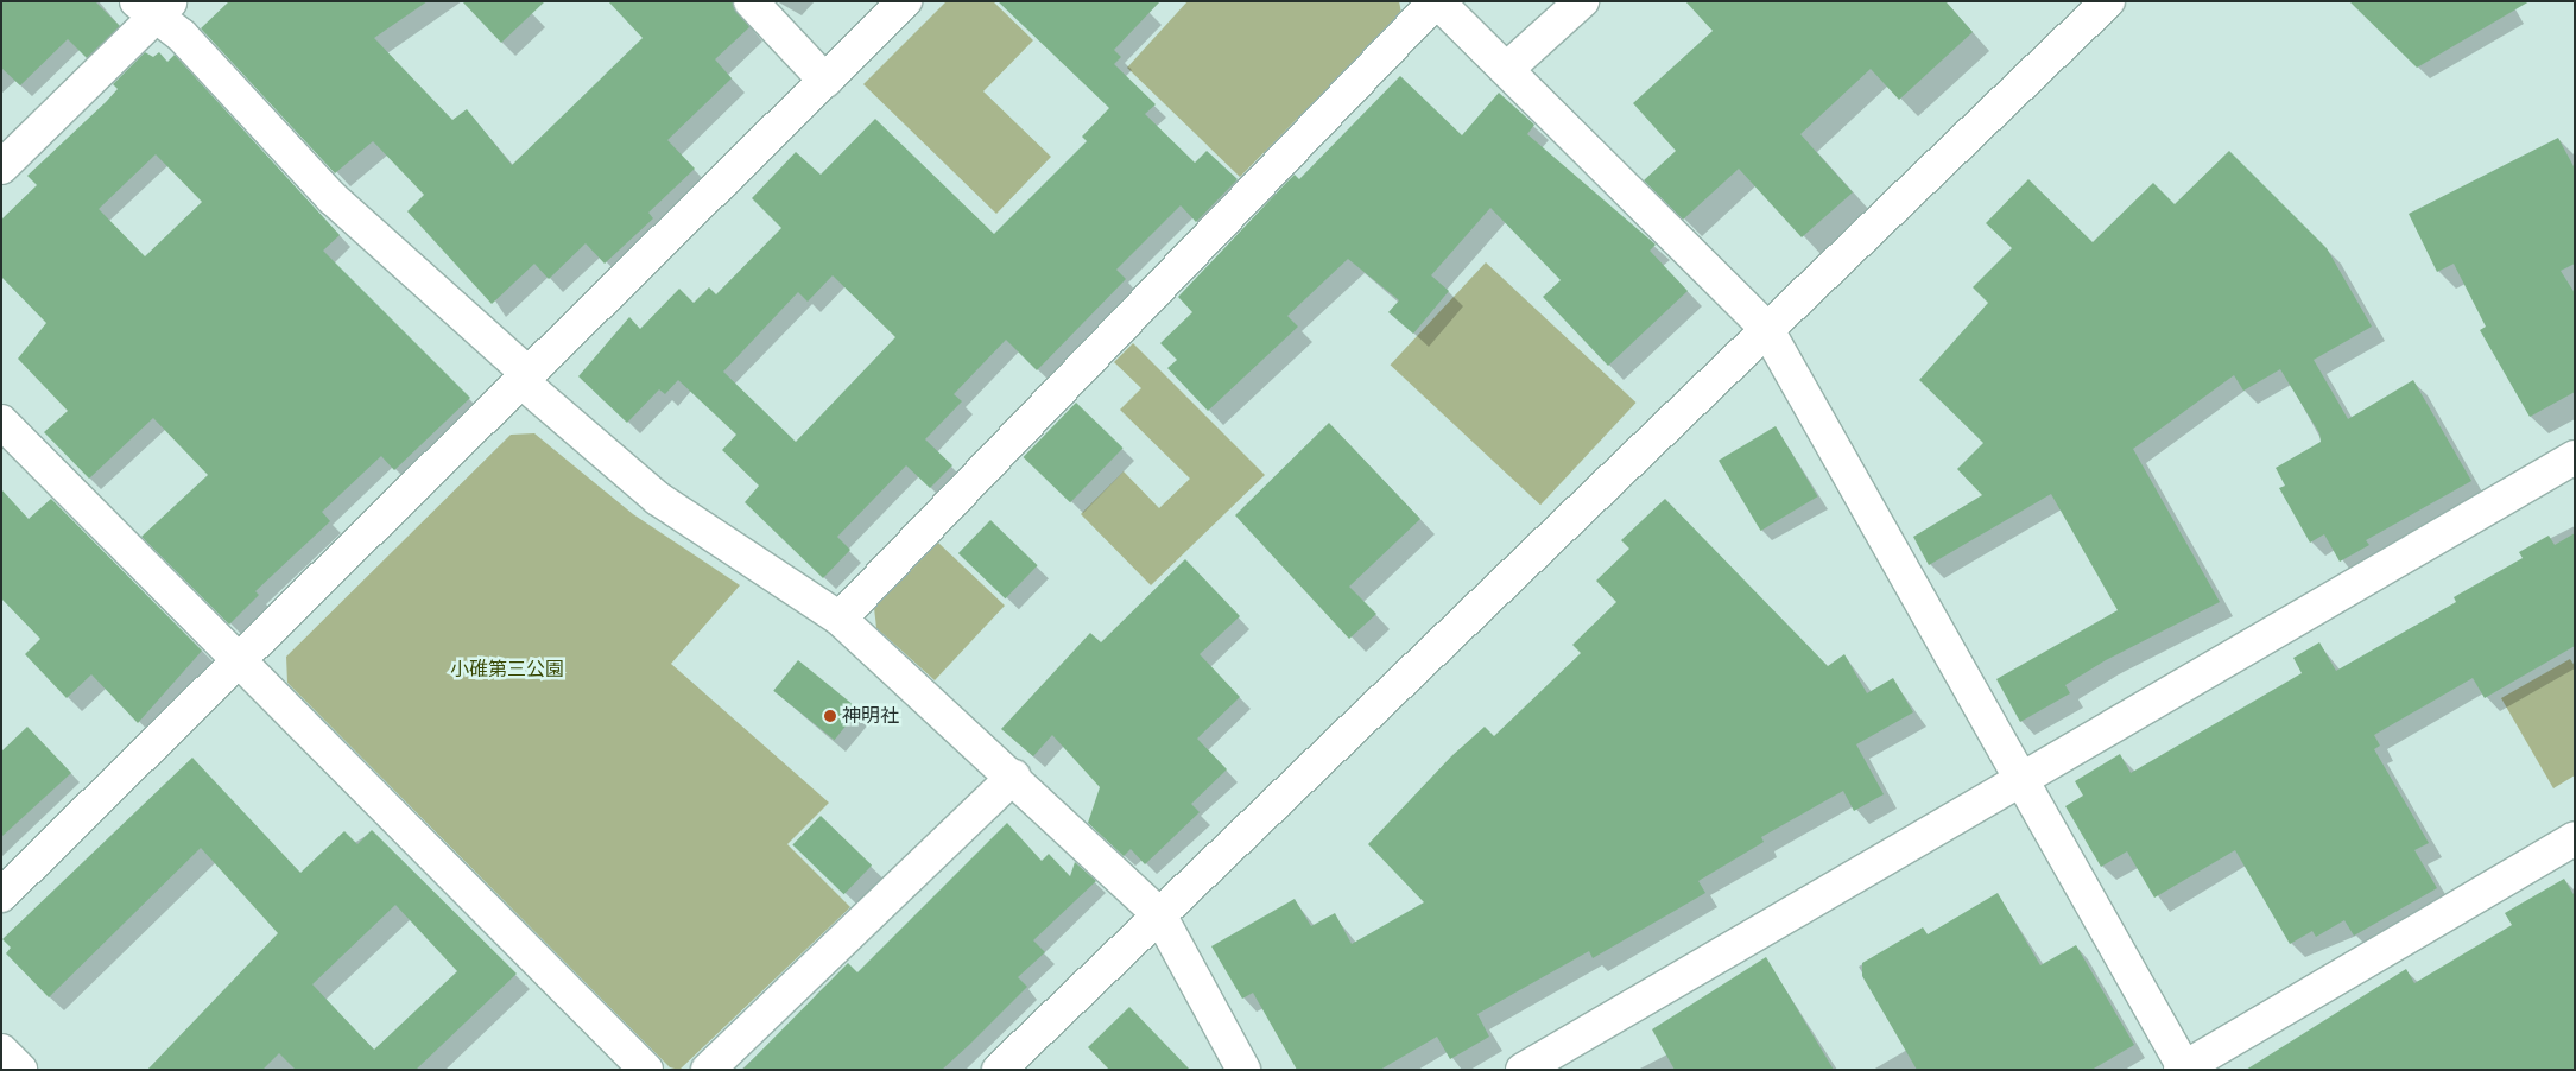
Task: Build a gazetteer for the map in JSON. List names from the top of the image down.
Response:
{
  "parks": ["小碓第三公園"],
  "places": ["神明社"]
}
